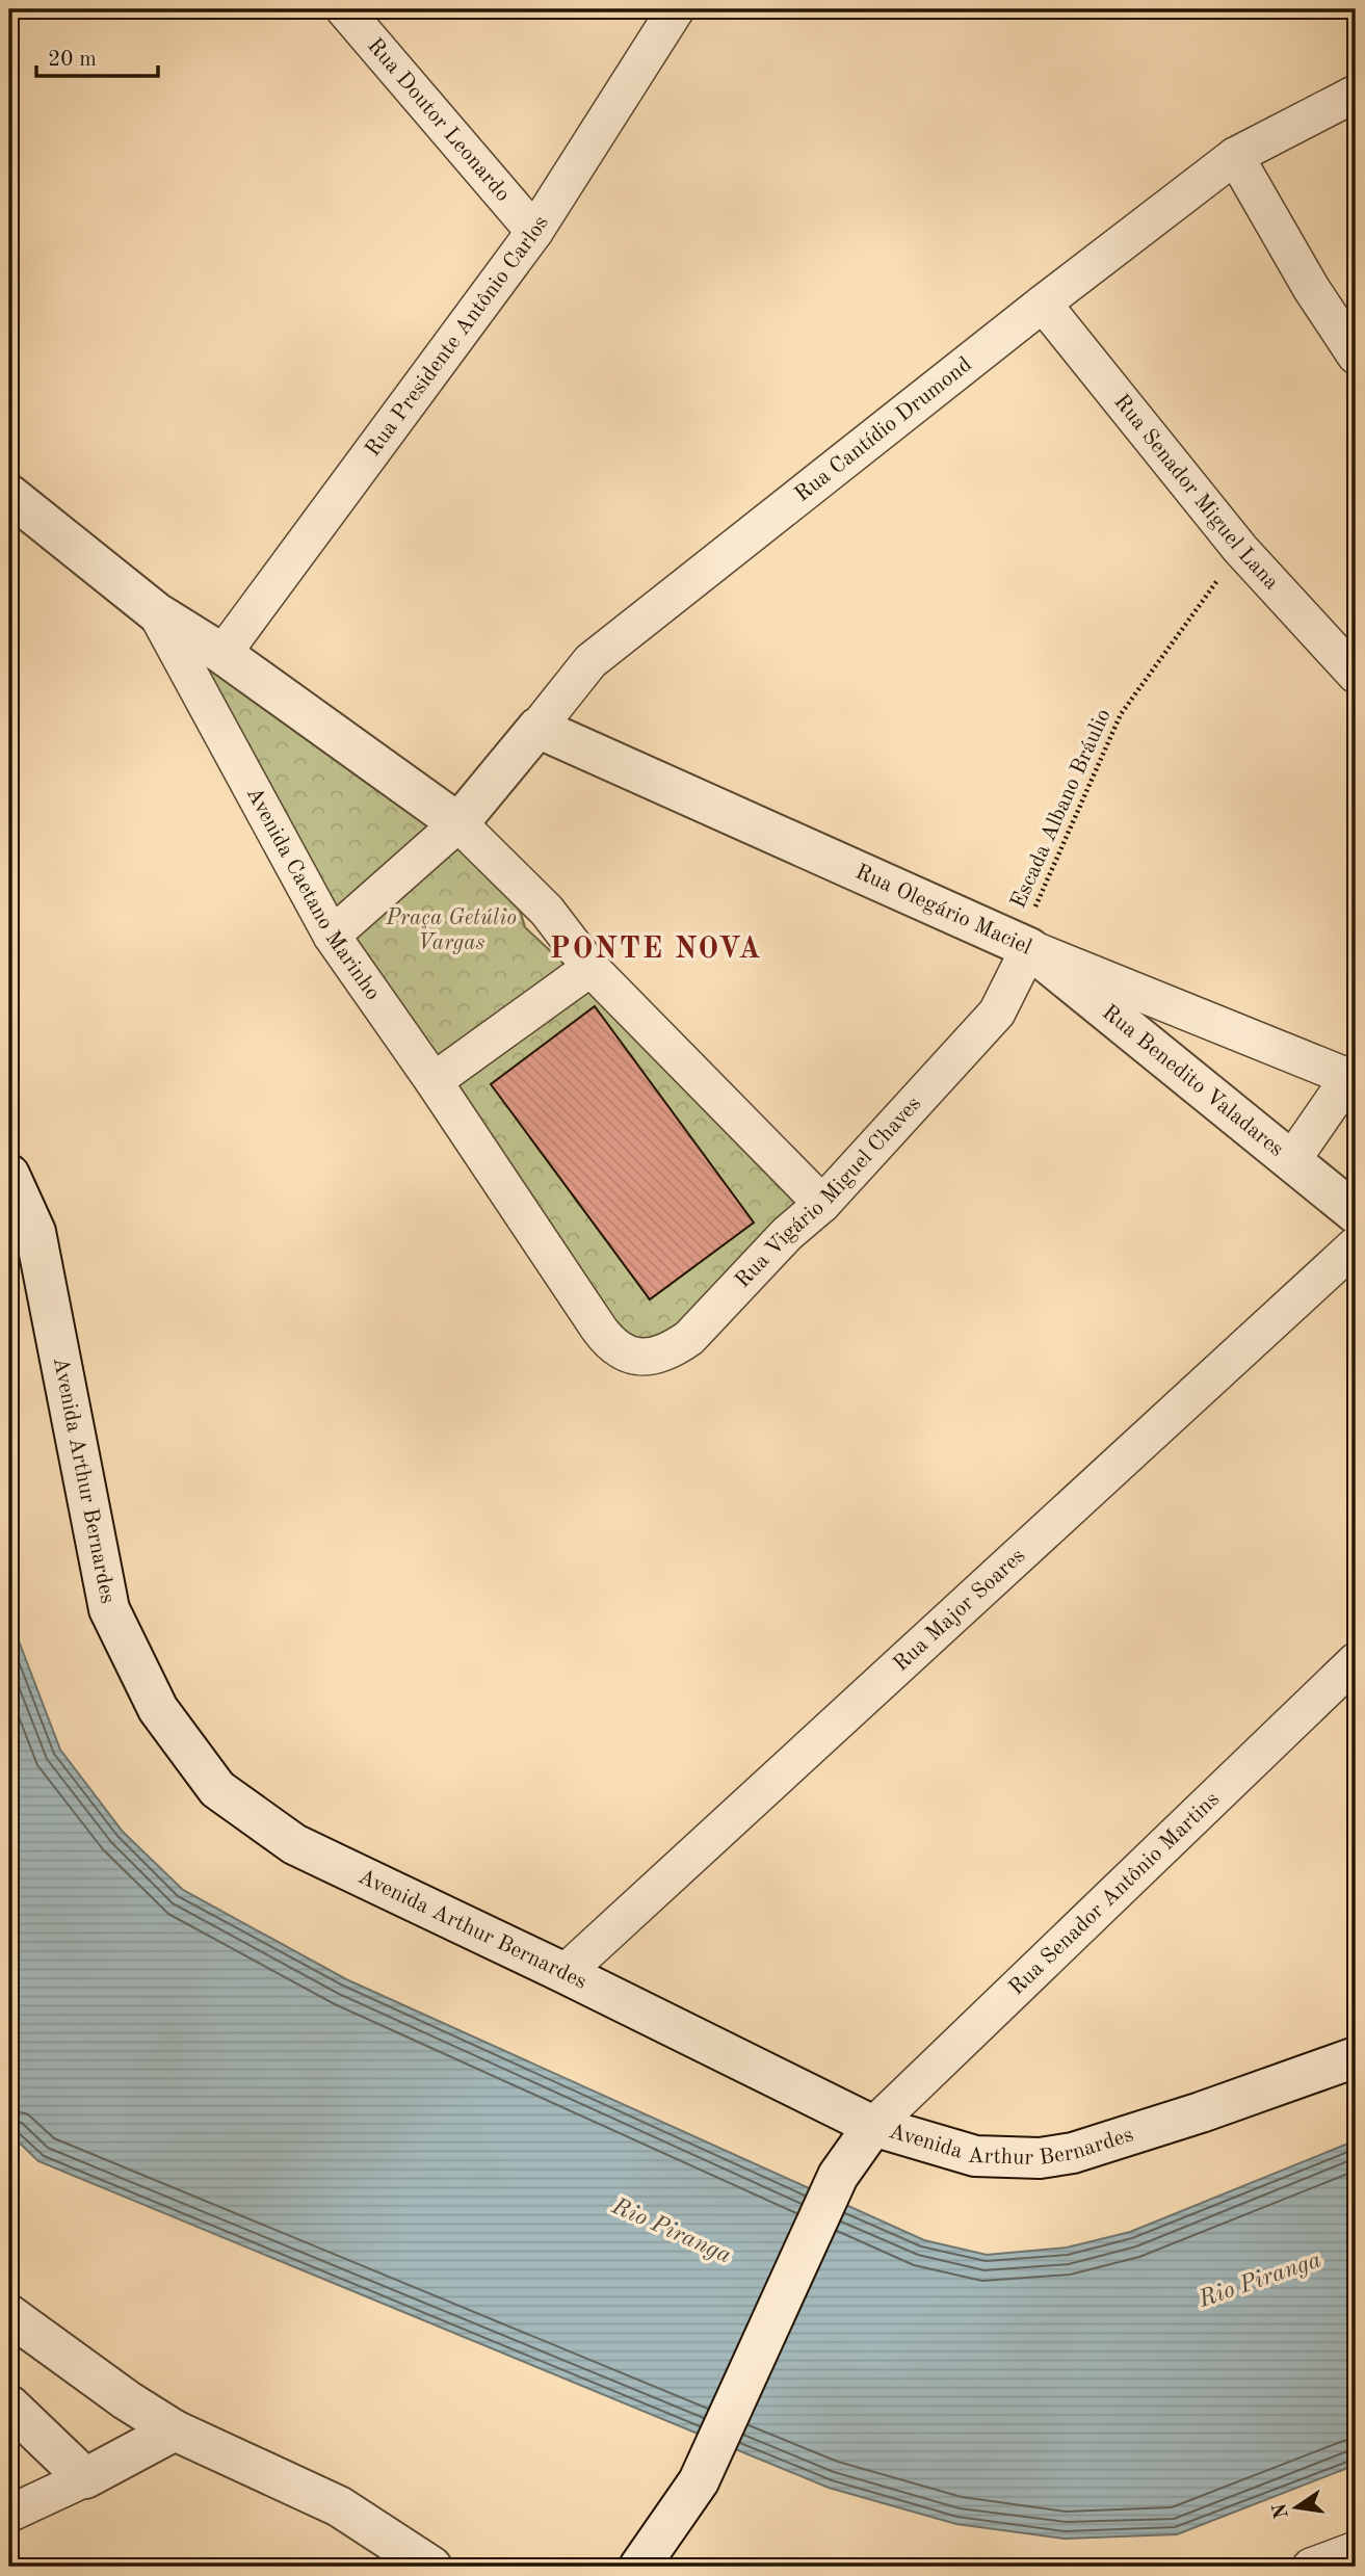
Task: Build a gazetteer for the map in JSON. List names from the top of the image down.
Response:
{
  "streets": {
    "main road": [
      "Rua Cantídio Drumond",
      "Avenida Caetano Marinho",
      "Rua Olegário Maciel",
      "Rua Benedito Valadares",
      "Avenida Arthur Bernardes"
    ],
    "street": [
      "Rua Doutor Leonardo",
      "Rua Presidente Antônio Carlos",
      "Rua Senador Miguel Lana",
      "Rua Vigário Miguel Chaves",
      "Rua Major Soares",
      "Rua Senador Antônio Martins"
    ],
    "path": ["Escada Albano Bráulio"]
  },
  "crossings": [
    ["Rua Doutor Leonardo", "Rua Presidente Antônio Carlos"],
    ["Rua Cantídio Drumond", "Rua Senador Miguel Lana"],
    ["Rua Cantídio Drumond", "Rua Olegário Maciel"],
    ["Rua Senador Miguel Lana", "Escada Albano Bráulio"],
    ["Escada Albano Bráulio", "Rua Olegário Maciel"],
    ["Escada Albano Bráulio", "Rua Benedito Valadares"],
    ["Escada Albano Bráulio", "Rua Vigário Miguel Chaves"],
    ["Avenida Caetano Marinho", "Rua Vigário Miguel Chaves"],
    ["Rua Olegário Maciel", "Rua Benedito Valadares"],
    ["Rua Olegário Maciel", "Rua Vigário Miguel Chaves"],
    ["Rua Benedito Valadares", "Rua Vigário Miguel Chaves"],
    ["Avenida Arthur Bernardes", "Rua Major Soares"],
    ["Avenida Arthur Bernardes", "Rua Senador Antônio Martins"]
  ],
  "districts": ["PONTE NOVA"],
  "water": ["Rio Piranga"],
  "parks": ["Praça Getúlio Vargas"],
  "scale_bar": "20 m",
  "north": "left"
}
